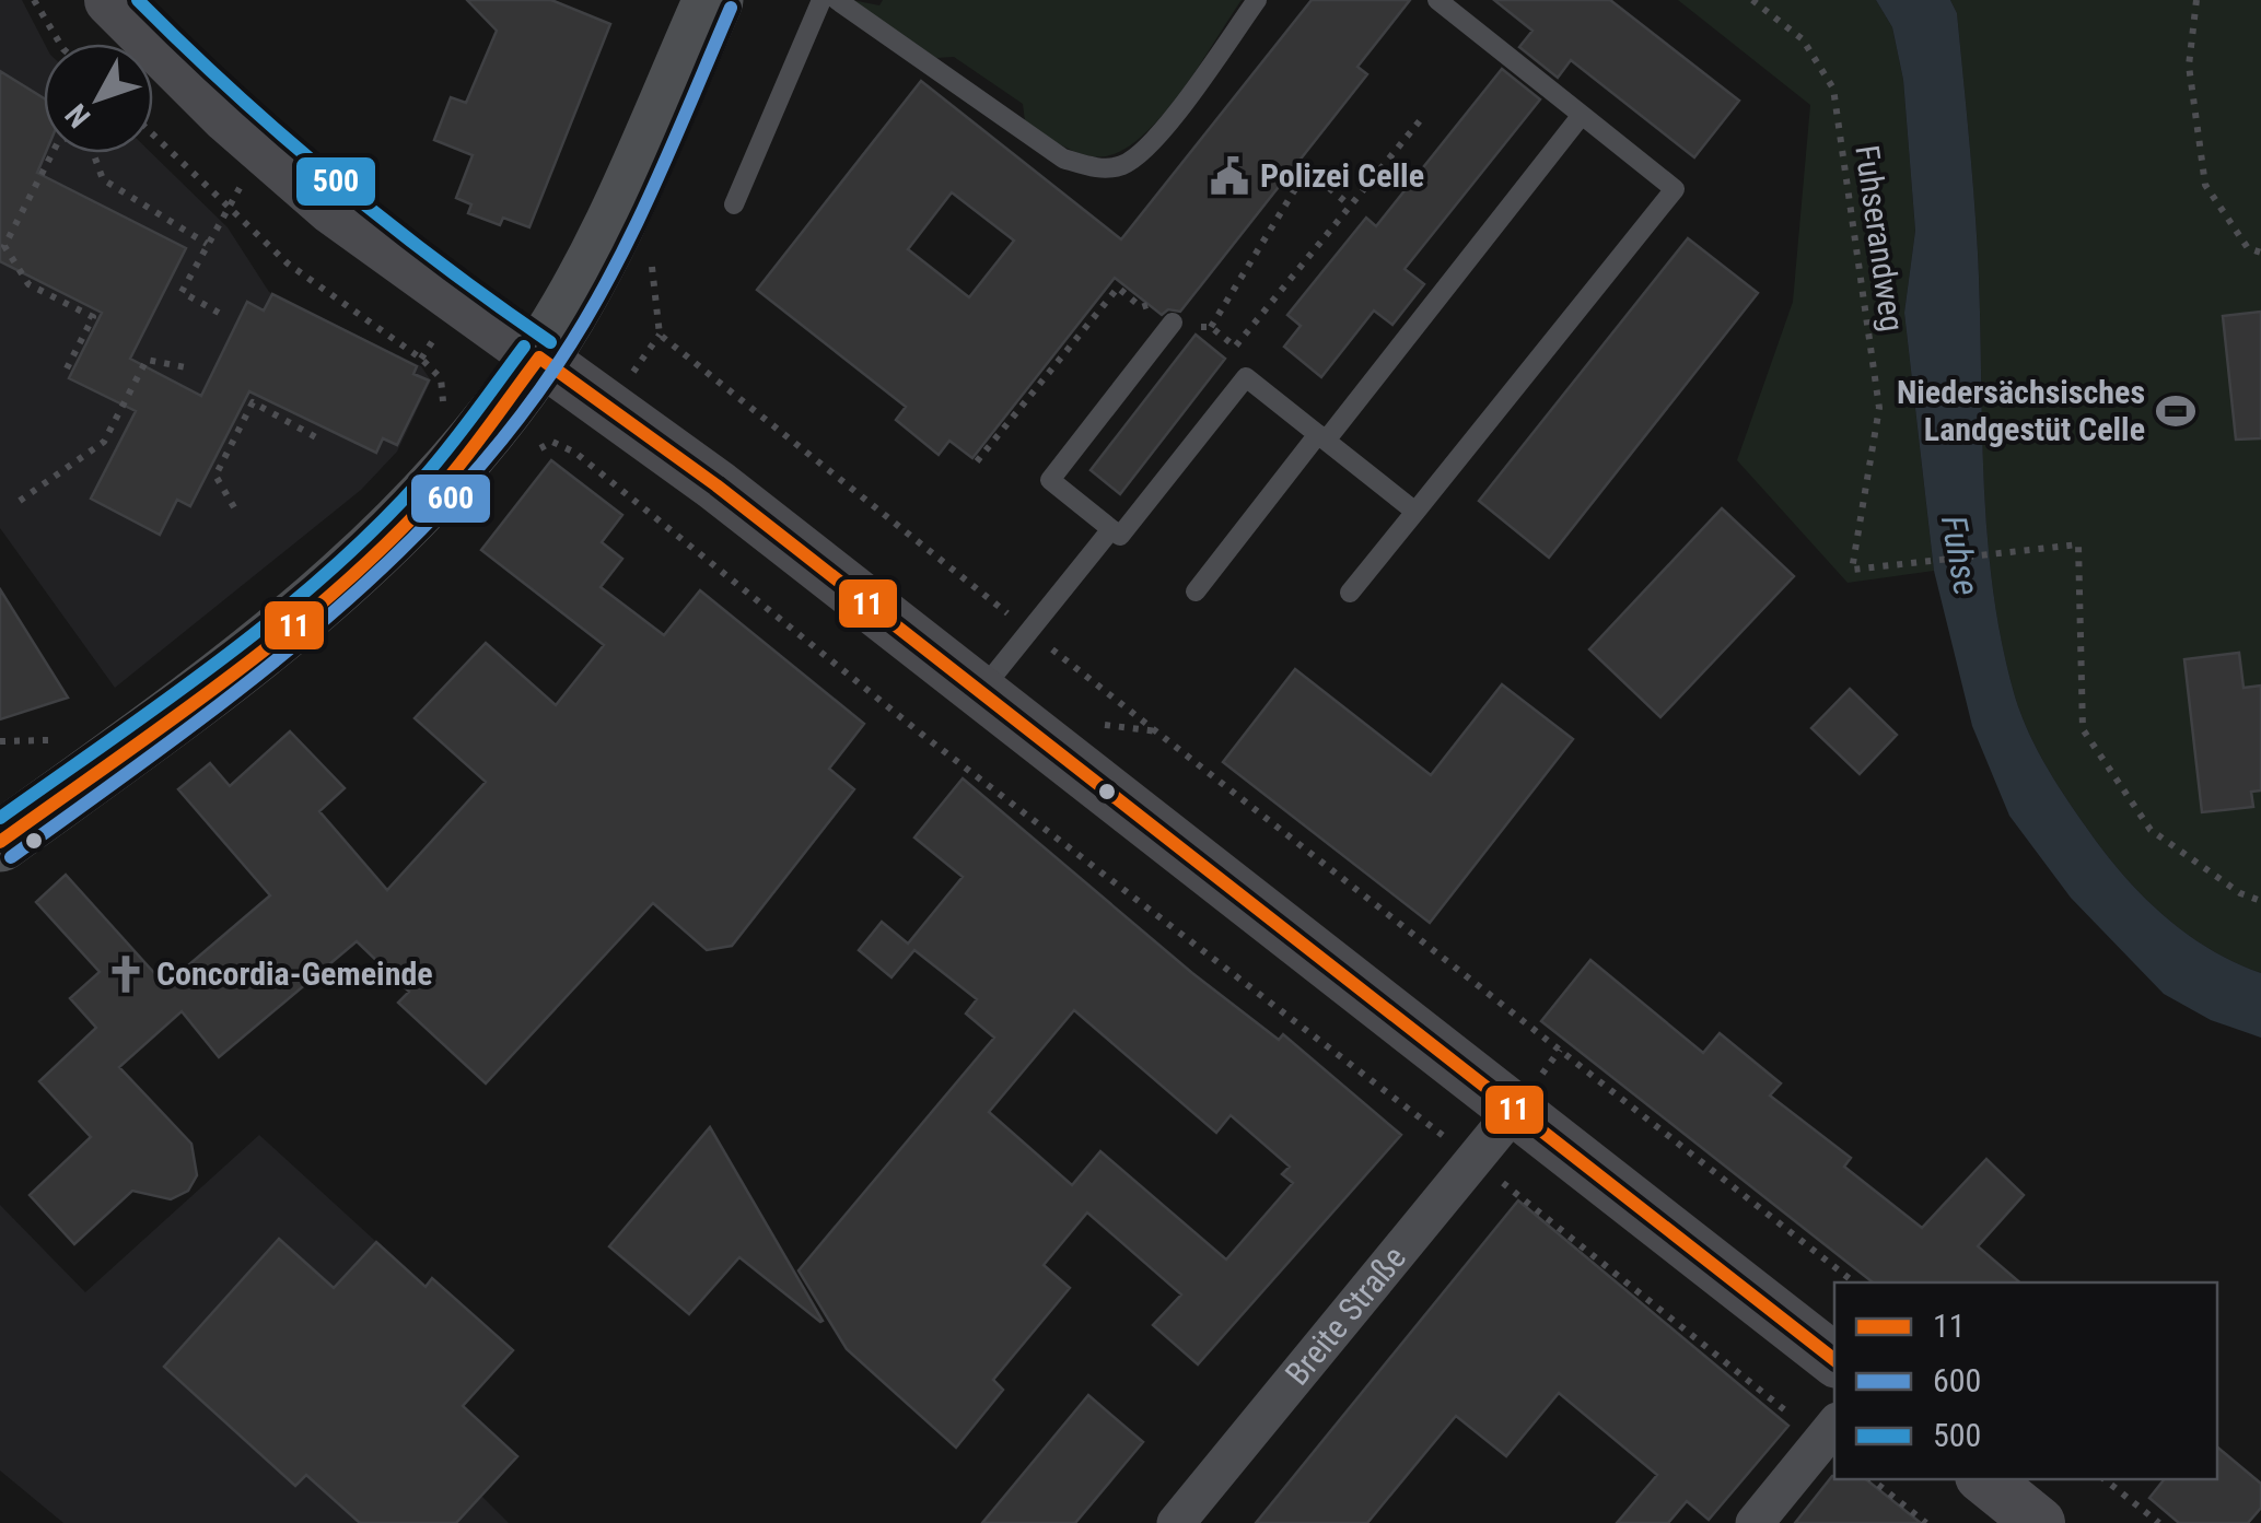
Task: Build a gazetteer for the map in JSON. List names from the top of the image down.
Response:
{
  "streets": {
    "street": ["Breite Straße"],
    "path": ["Fuhserandweg"]
  },
  "water": ["Fuhse"],
  "places": {
    "public building": ["Polizei Celle"],
    "sports": ["Niedersächsisches Landgestüt Celle"],
    "church": ["Concordia-Gemeinde"]
  },
  "lines": ["transit line 500", "transit line 600", "transit line 11"],
  "legend": ["11", "600", "500"],
  "north": "bottom left"
}
